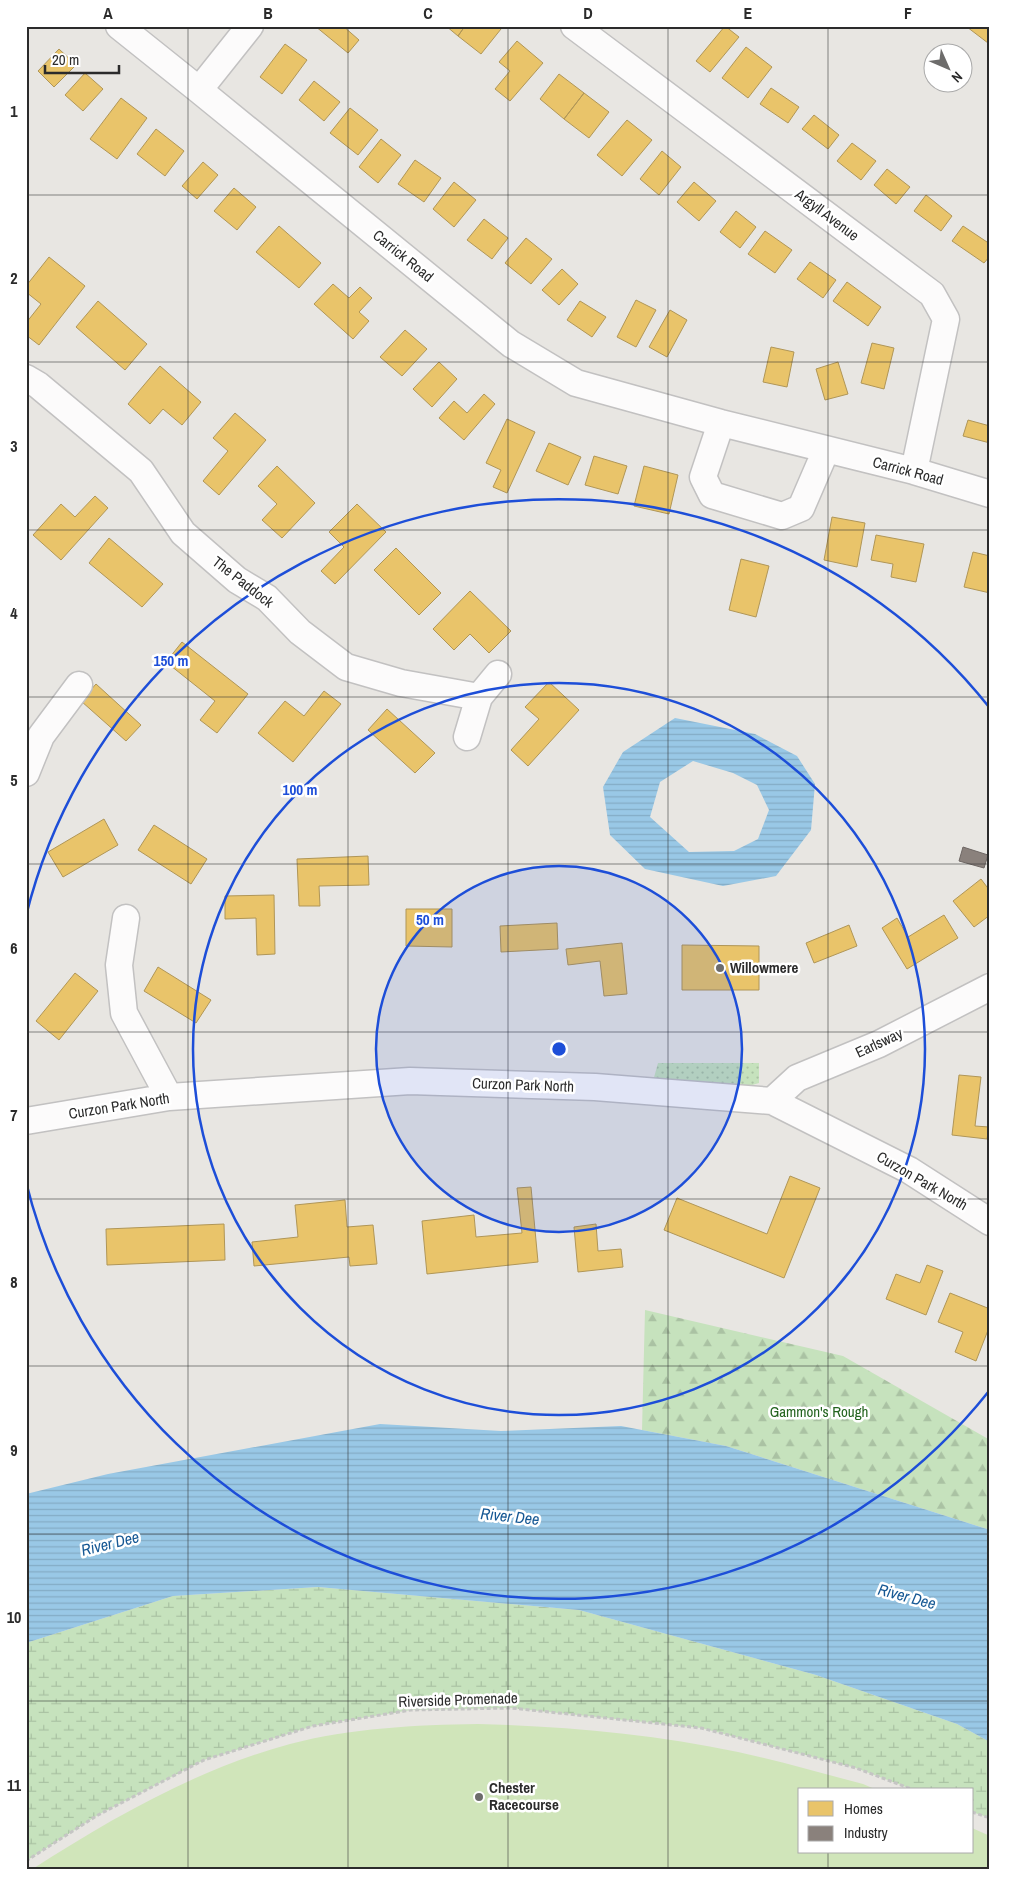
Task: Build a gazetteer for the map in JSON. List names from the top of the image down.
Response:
{
  "streets": {
    "street": [
      "Argyll Avenue",
      "Carrick Road",
      "The Paddock",
      "Earlsway",
      "Curzon Park North"
    ],
    "path": ["Riverside Promenade"]
  },
  "crossings": [
    ["Argyll Avenue", "Carrick Road"],
    ["Earlsway", "Curzon Park North"]
  ],
  "water": ["River Dee"],
  "parks": ["Gammon's Rough"],
  "places": ["Willowmere", "Chester Racecourse"],
  "legend": ["Homes", "Industry"],
  "scale_bar": "20 m",
  "north": "bottom right",
  "grid": {
    "columns": [
      "A",
      "B",
      "C",
      "D",
      "E",
      "F"
    ],
    "rows": [
      "1",
      "2",
      "3",
      "4",
      "5",
      "6",
      "7",
      "8",
      "9",
      "10",
      "11"
    ]
  },
  "rings": ["150 m", "100 m", "50 m"]
}
